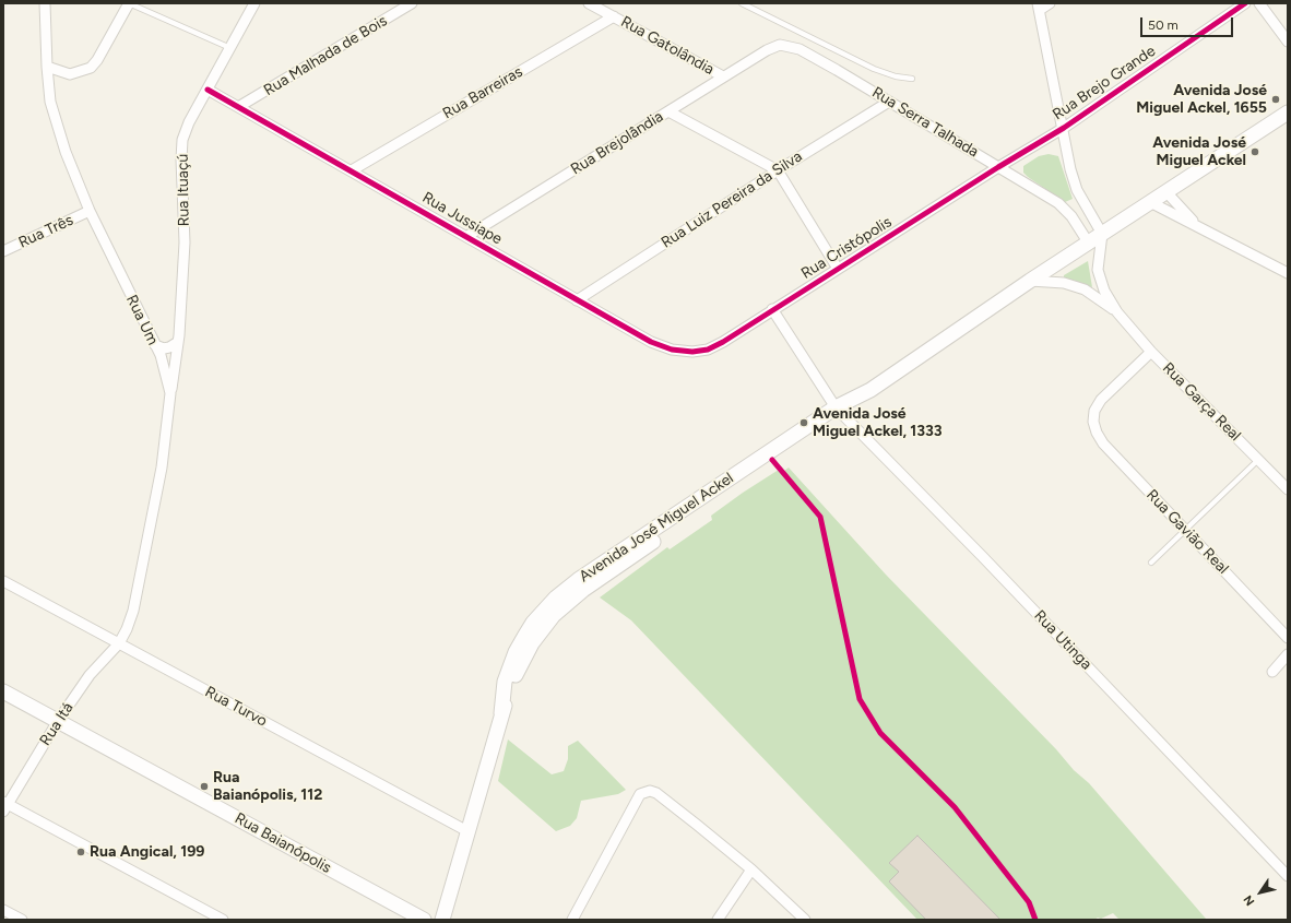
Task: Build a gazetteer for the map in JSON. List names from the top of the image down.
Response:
{
  "streets": {
    "street": [
      "Rua Gatolândia",
      "Rua Malhada de Bois",
      "Rua Brejo Grande",
      "Rua Barreiras",
      "Rua Serra Talhada",
      "Rua Brejolândia",
      "Rua Ituaçú",
      "Rua Luiz Pereira da Silva",
      "Rua Jussiape",
      "Rua Três",
      "Rua Cristópolis",
      "Rua Um",
      "Rua Garça Real",
      "Avenida José Miguel Ackel",
      "Rua Gavião Real",
      "Rua Utinga",
      "Rua Turvo",
      "Rua Itá",
      "Rua Baianópolis"
    ]
  },
  "crossings": [
    ["Rua Gatolândia", "Rua Barreiras"],
    ["Rua Gatolândia", "Rua Brejolândia"],
    ["Rua Malhada de Bois", "Rua Jussiape"],
    ["Rua Brejo Grande", "Rua Serra Talhada"],
    ["Rua Brejo Grande", "Rua Cristópolis"],
    ["Rua Barreiras", "Rua Jussiape"],
    ["Rua Serra Talhada", "Rua Brejolândia"],
    ["Rua Serra Talhada", "Rua Luiz Pereira da Silva"],
    ["Rua Serra Talhada", "Rua Cristópolis"],
    ["Rua Serra Talhada", "Avenida José Miguel Ackel"],
    ["Rua Brejolândia", "Rua Jussiape"],
    ["Rua Ituaçú", "Rua Jussiape"],
    ["Rua Ituaçú", "Rua Um"],
    ["Rua Luiz Pereira da Silva", "Rua Jussiape"],
    ["Rua Jussiape", "Rua Cristópolis"],
    ["Rua Três", "Rua Um"],
    ["Rua Cristópolis", "Rua Utinga"],
    ["Rua Um", "Rua Turvo"],
    ["Rua Um", "Rua Itá"],
    ["Rua Garça Real", "Rua Gavião Real"],
    ["Avenida José Miguel Ackel", "Rua Utinga"],
    ["Avenida José Miguel Ackel", "Rua Turvo"],
    ["Rua Turvo", "Rua Itá"],
    ["Rua Itá", "Rua Baianópolis"]
  ],
  "places": [
    "Avenida José Miguel Ackel, 1655",
    "Avenida José Miguel Ackel",
    "Avenida José Miguel Ackel, 1333",
    "Rua Baianópolis, 112",
    "Rua Angical, 199"
  ],
  "scale_bar": "50 m",
  "north": "bottom left"
}
